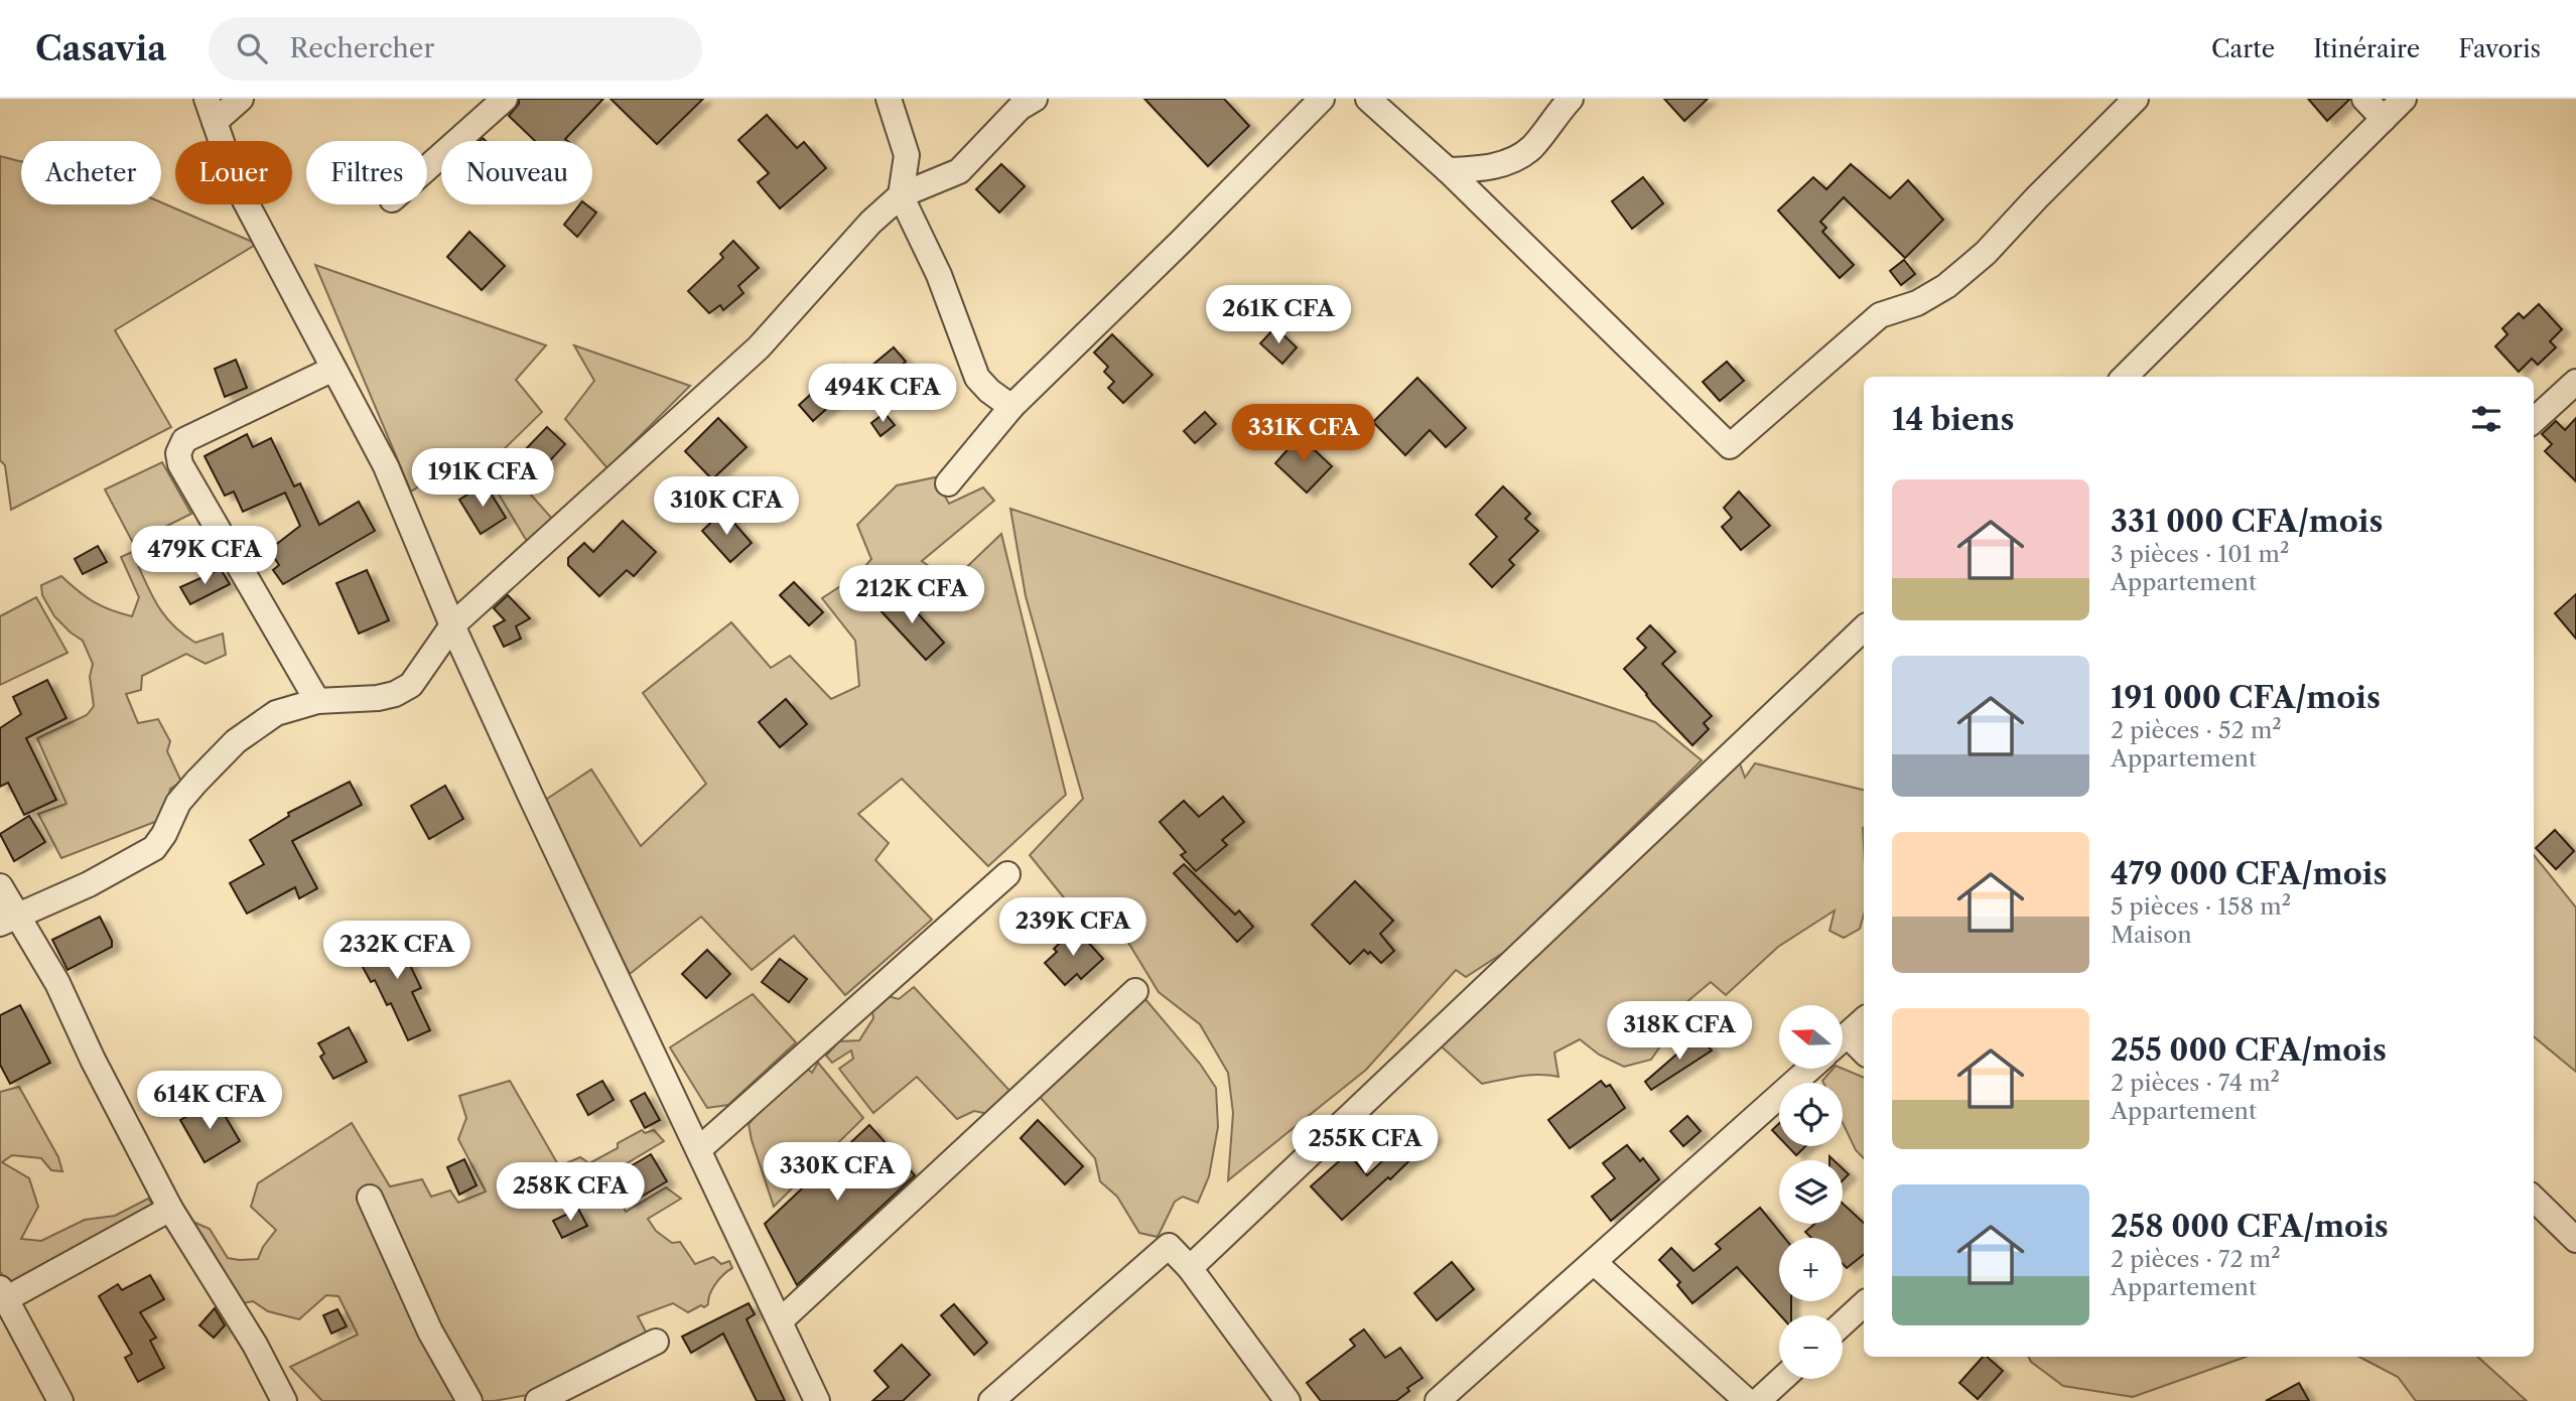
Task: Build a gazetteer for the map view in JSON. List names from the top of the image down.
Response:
{
  "north": "left",
  "page": {
    "header": "Casavia",
    "search": "Rechercher",
    "nav": ["Carte", "Itinéraire", "Favoris"],
    "chip": [
      "Acheter",
      "Louer",
      "Filtres",
      "Nouveau"
    ],
    "price": [
      "261K CFA",
      "494K CFA",
      "331K CFA",
      "191K CFA",
      "310K CFA",
      "479K CFA",
      "212K CFA",
      "239K CFA",
      "232K CFA",
      "318K CFA",
      "614K CFA",
      "255K CFA",
      "330K CFA",
      "258K CFA"
    ],
    "heading": "14 biens",
    "list": [
      {
        "name": "331 000 CFA/mois",
        "note": "3 pièces · 101 m² · Appartement"
      },
      {
        "name": "191 000 CFA/mois",
        "note": "2 pièces · 52 m² · Appartement"
      },
      {
        "name": "479 000 CFA/mois",
        "note": "5 pièces · 158 m² · Maison"
      },
      {
        "name": "255 000 CFA/mois",
        "note": "2 pièces · 74 m² · Appartement"
      },
      {
        "name": "258 000 CFA/mois",
        "note": "2 pièces · 72 m² · Appartement"
      }
    ],
    "map_buttons": ["+", "−"]
  }
}
